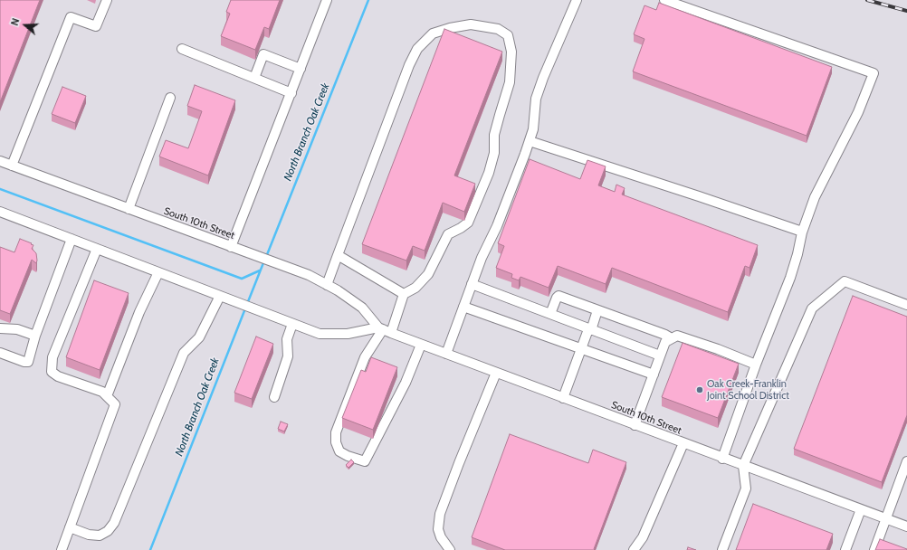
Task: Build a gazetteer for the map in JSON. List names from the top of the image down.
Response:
{
  "streets": {
    "street": ["South 10th Street"]
  },
  "water": ["North Branch Oak Creek"],
  "places": ["Oak Creek-Franklin Joint School District"],
  "north": "left"
}
